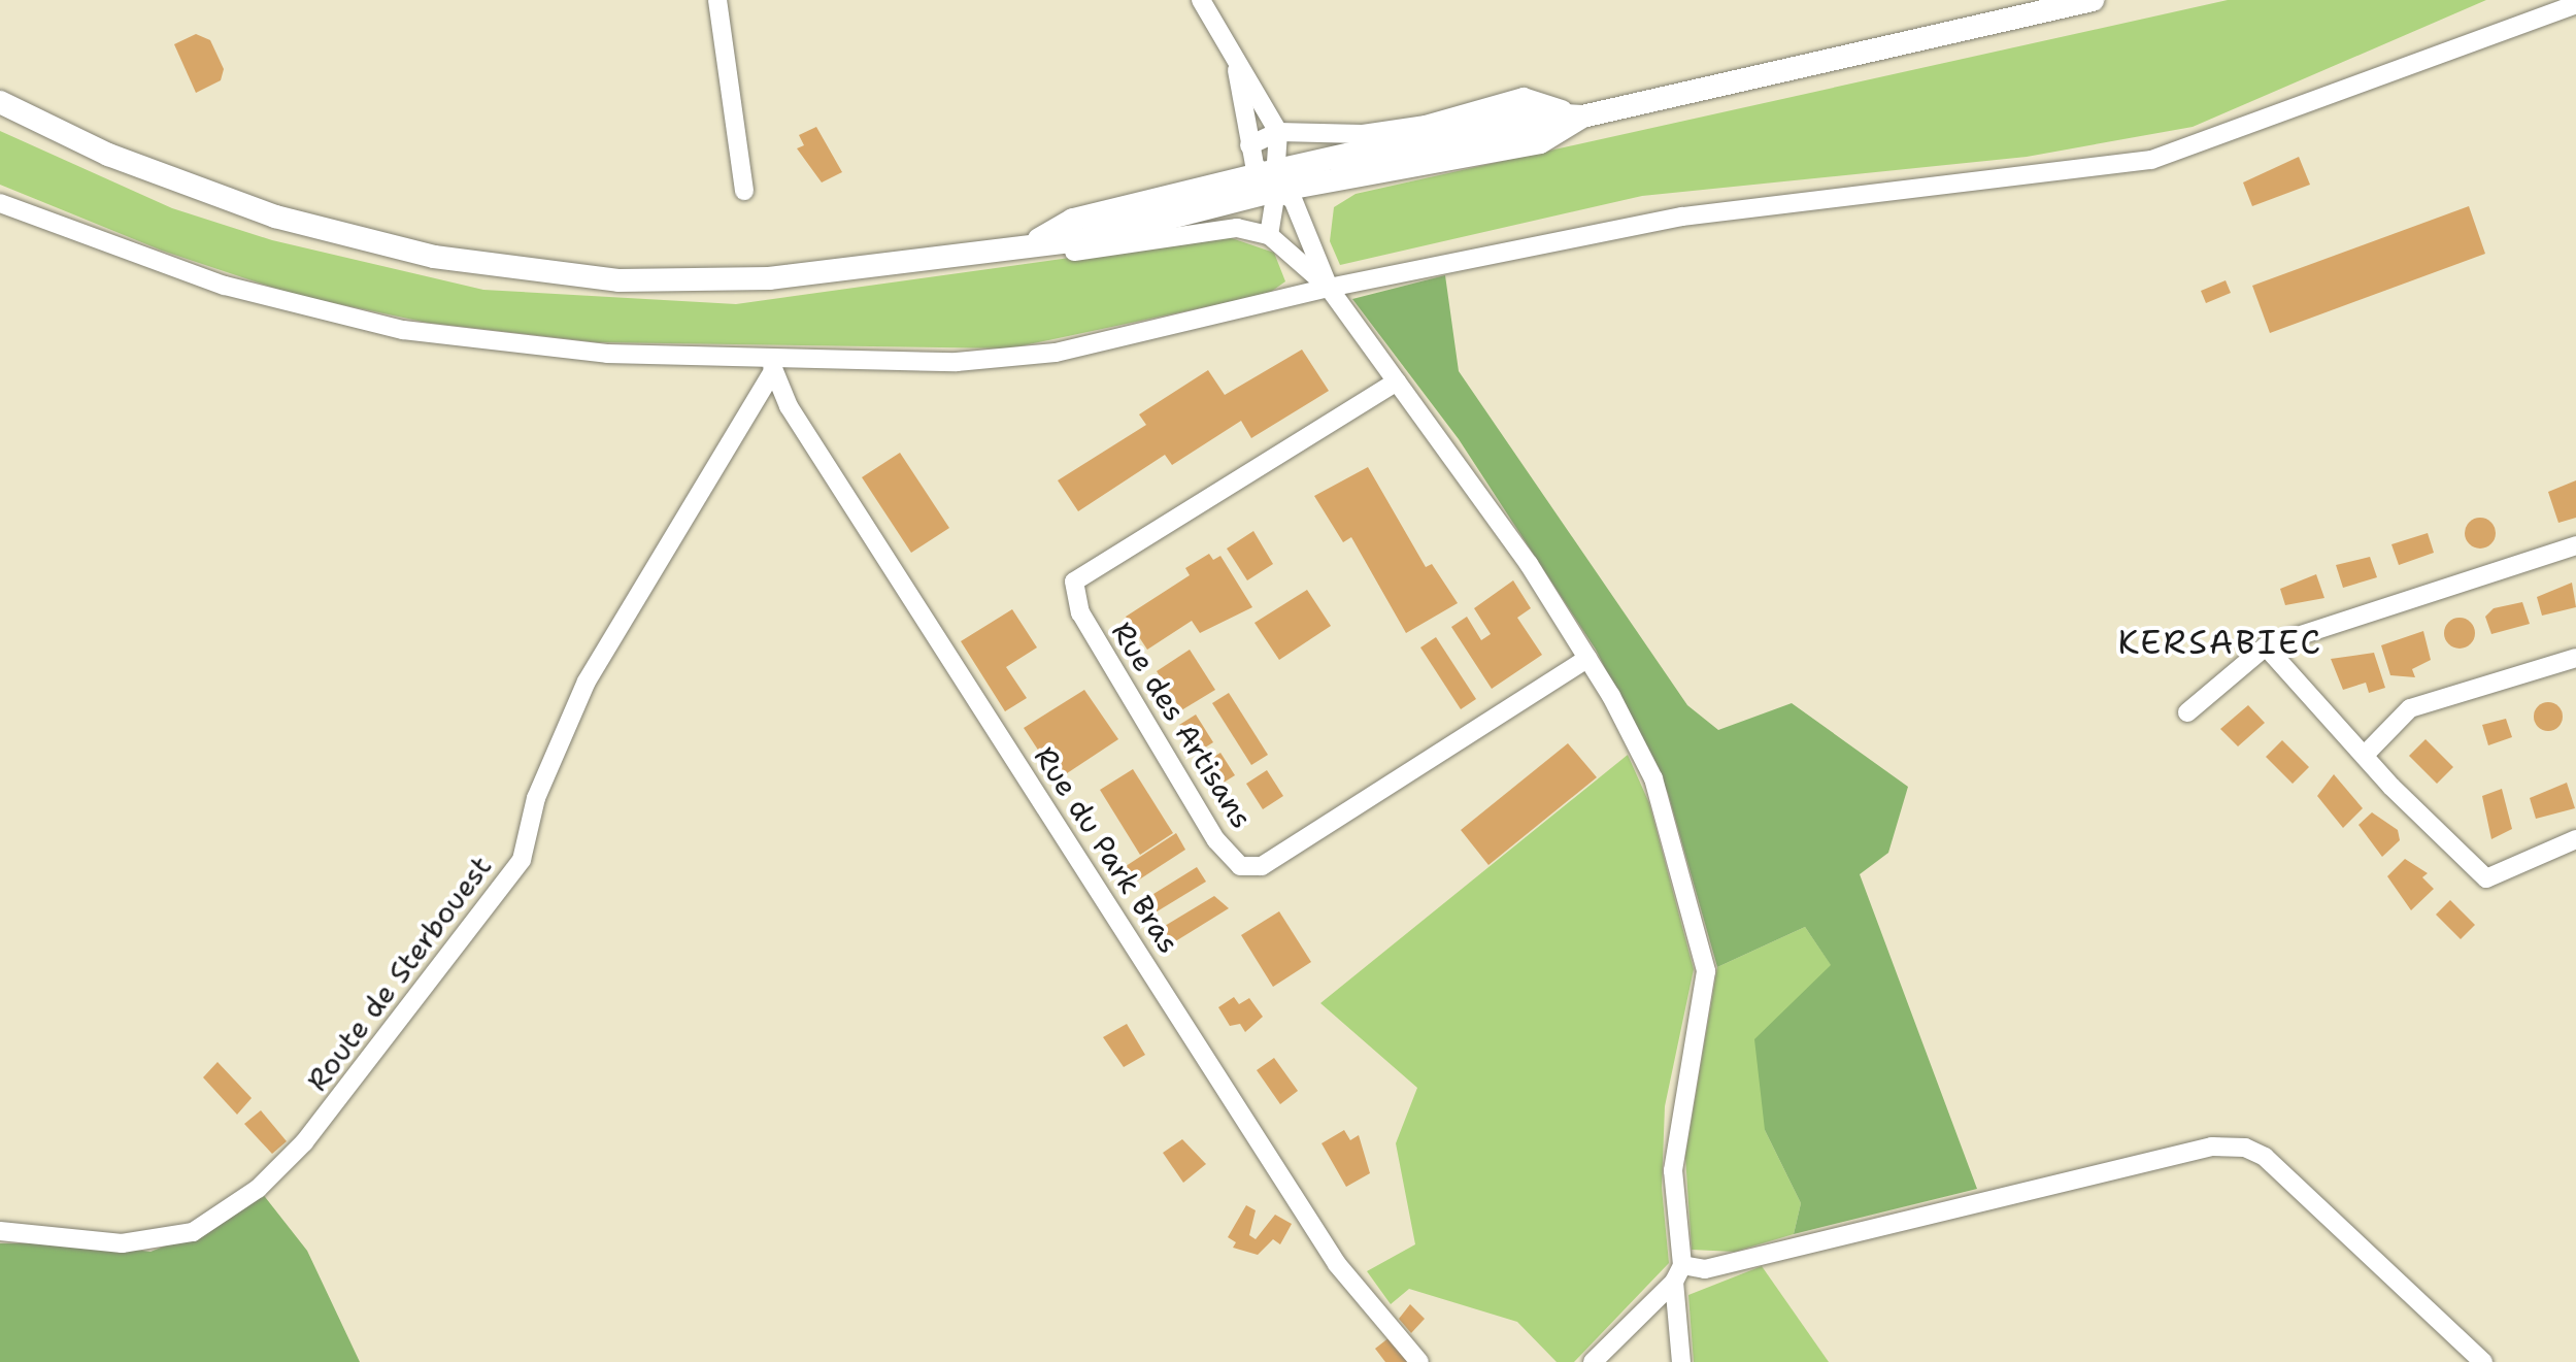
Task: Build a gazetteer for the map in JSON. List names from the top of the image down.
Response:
{
  "streets": {
    "street": ["Rue des Artisans", "Rue du Park Bras", "Route de Sterbouest"]
  },
  "crossings": [
    ["Rue du Park Bras", "Route de Sterbouest"]
  ],
  "districts": ["KERSABIEC"]
}
